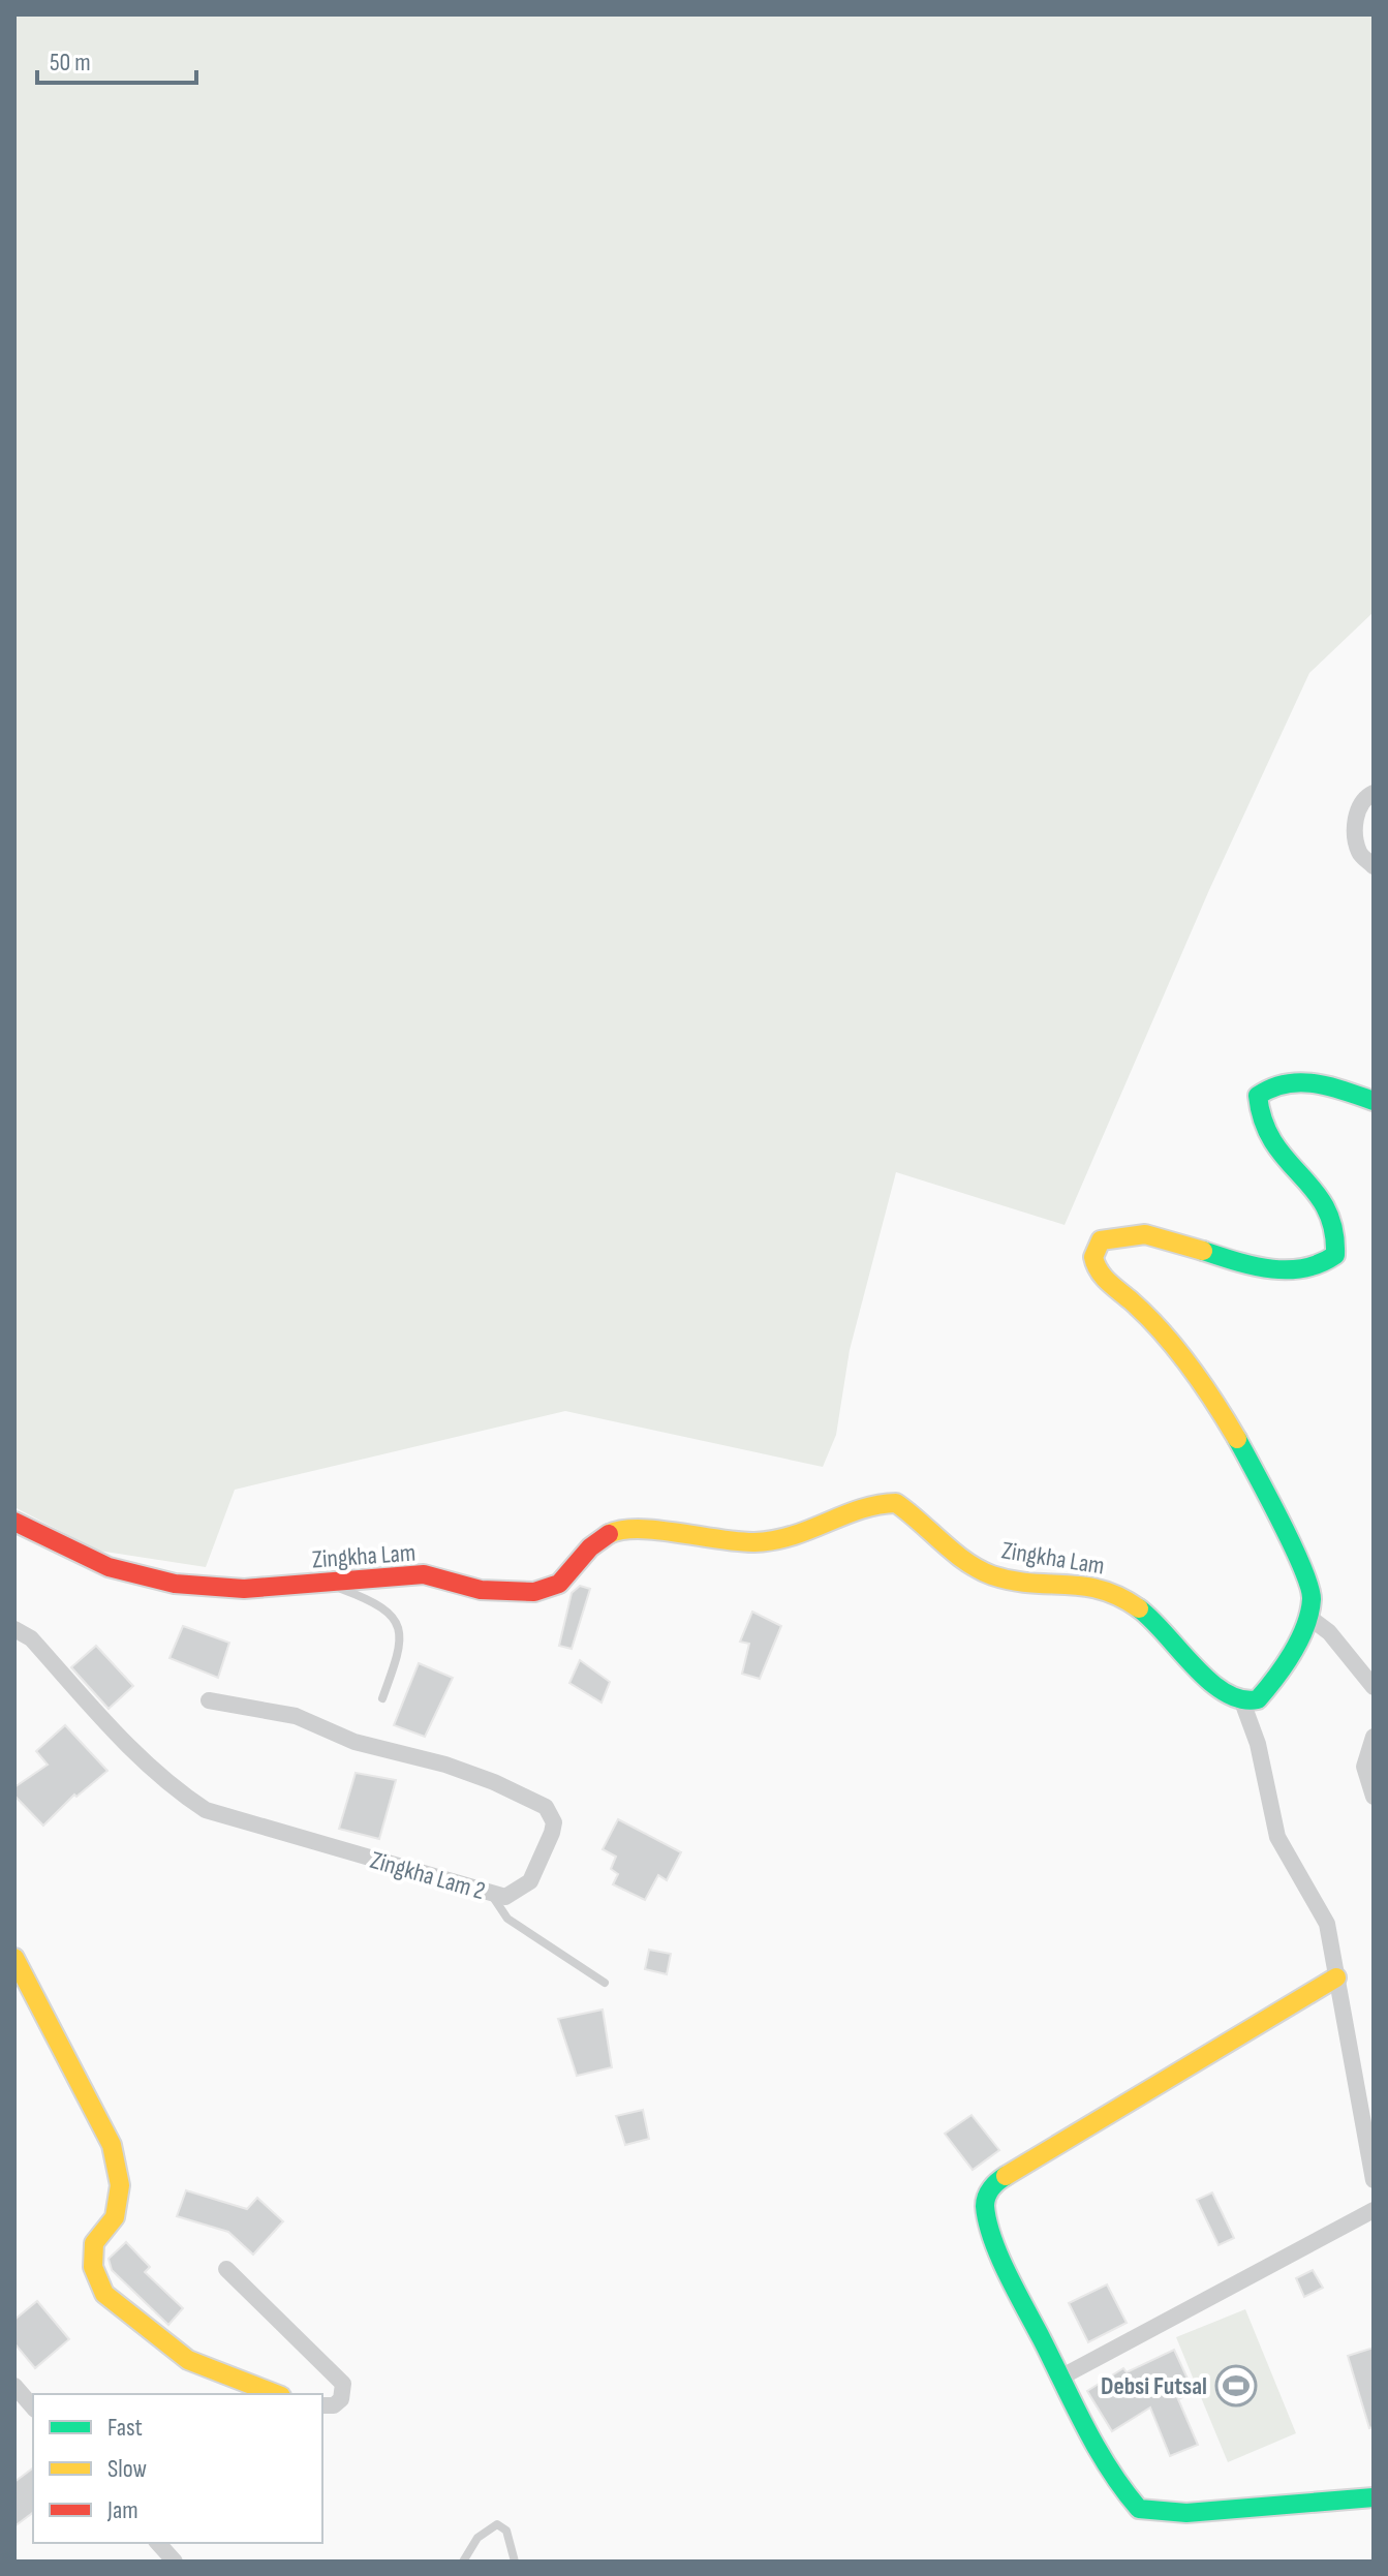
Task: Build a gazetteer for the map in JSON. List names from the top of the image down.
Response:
{
  "streets": {
    "street": ["Zingkha Lam", "Zingkha Lam 2"]
  },
  "places": {
    "sports": ["Debsi Futsal"]
  },
  "legend": ["Fast", "Slow", "Jam"],
  "scale_bar": "50 m"
}
